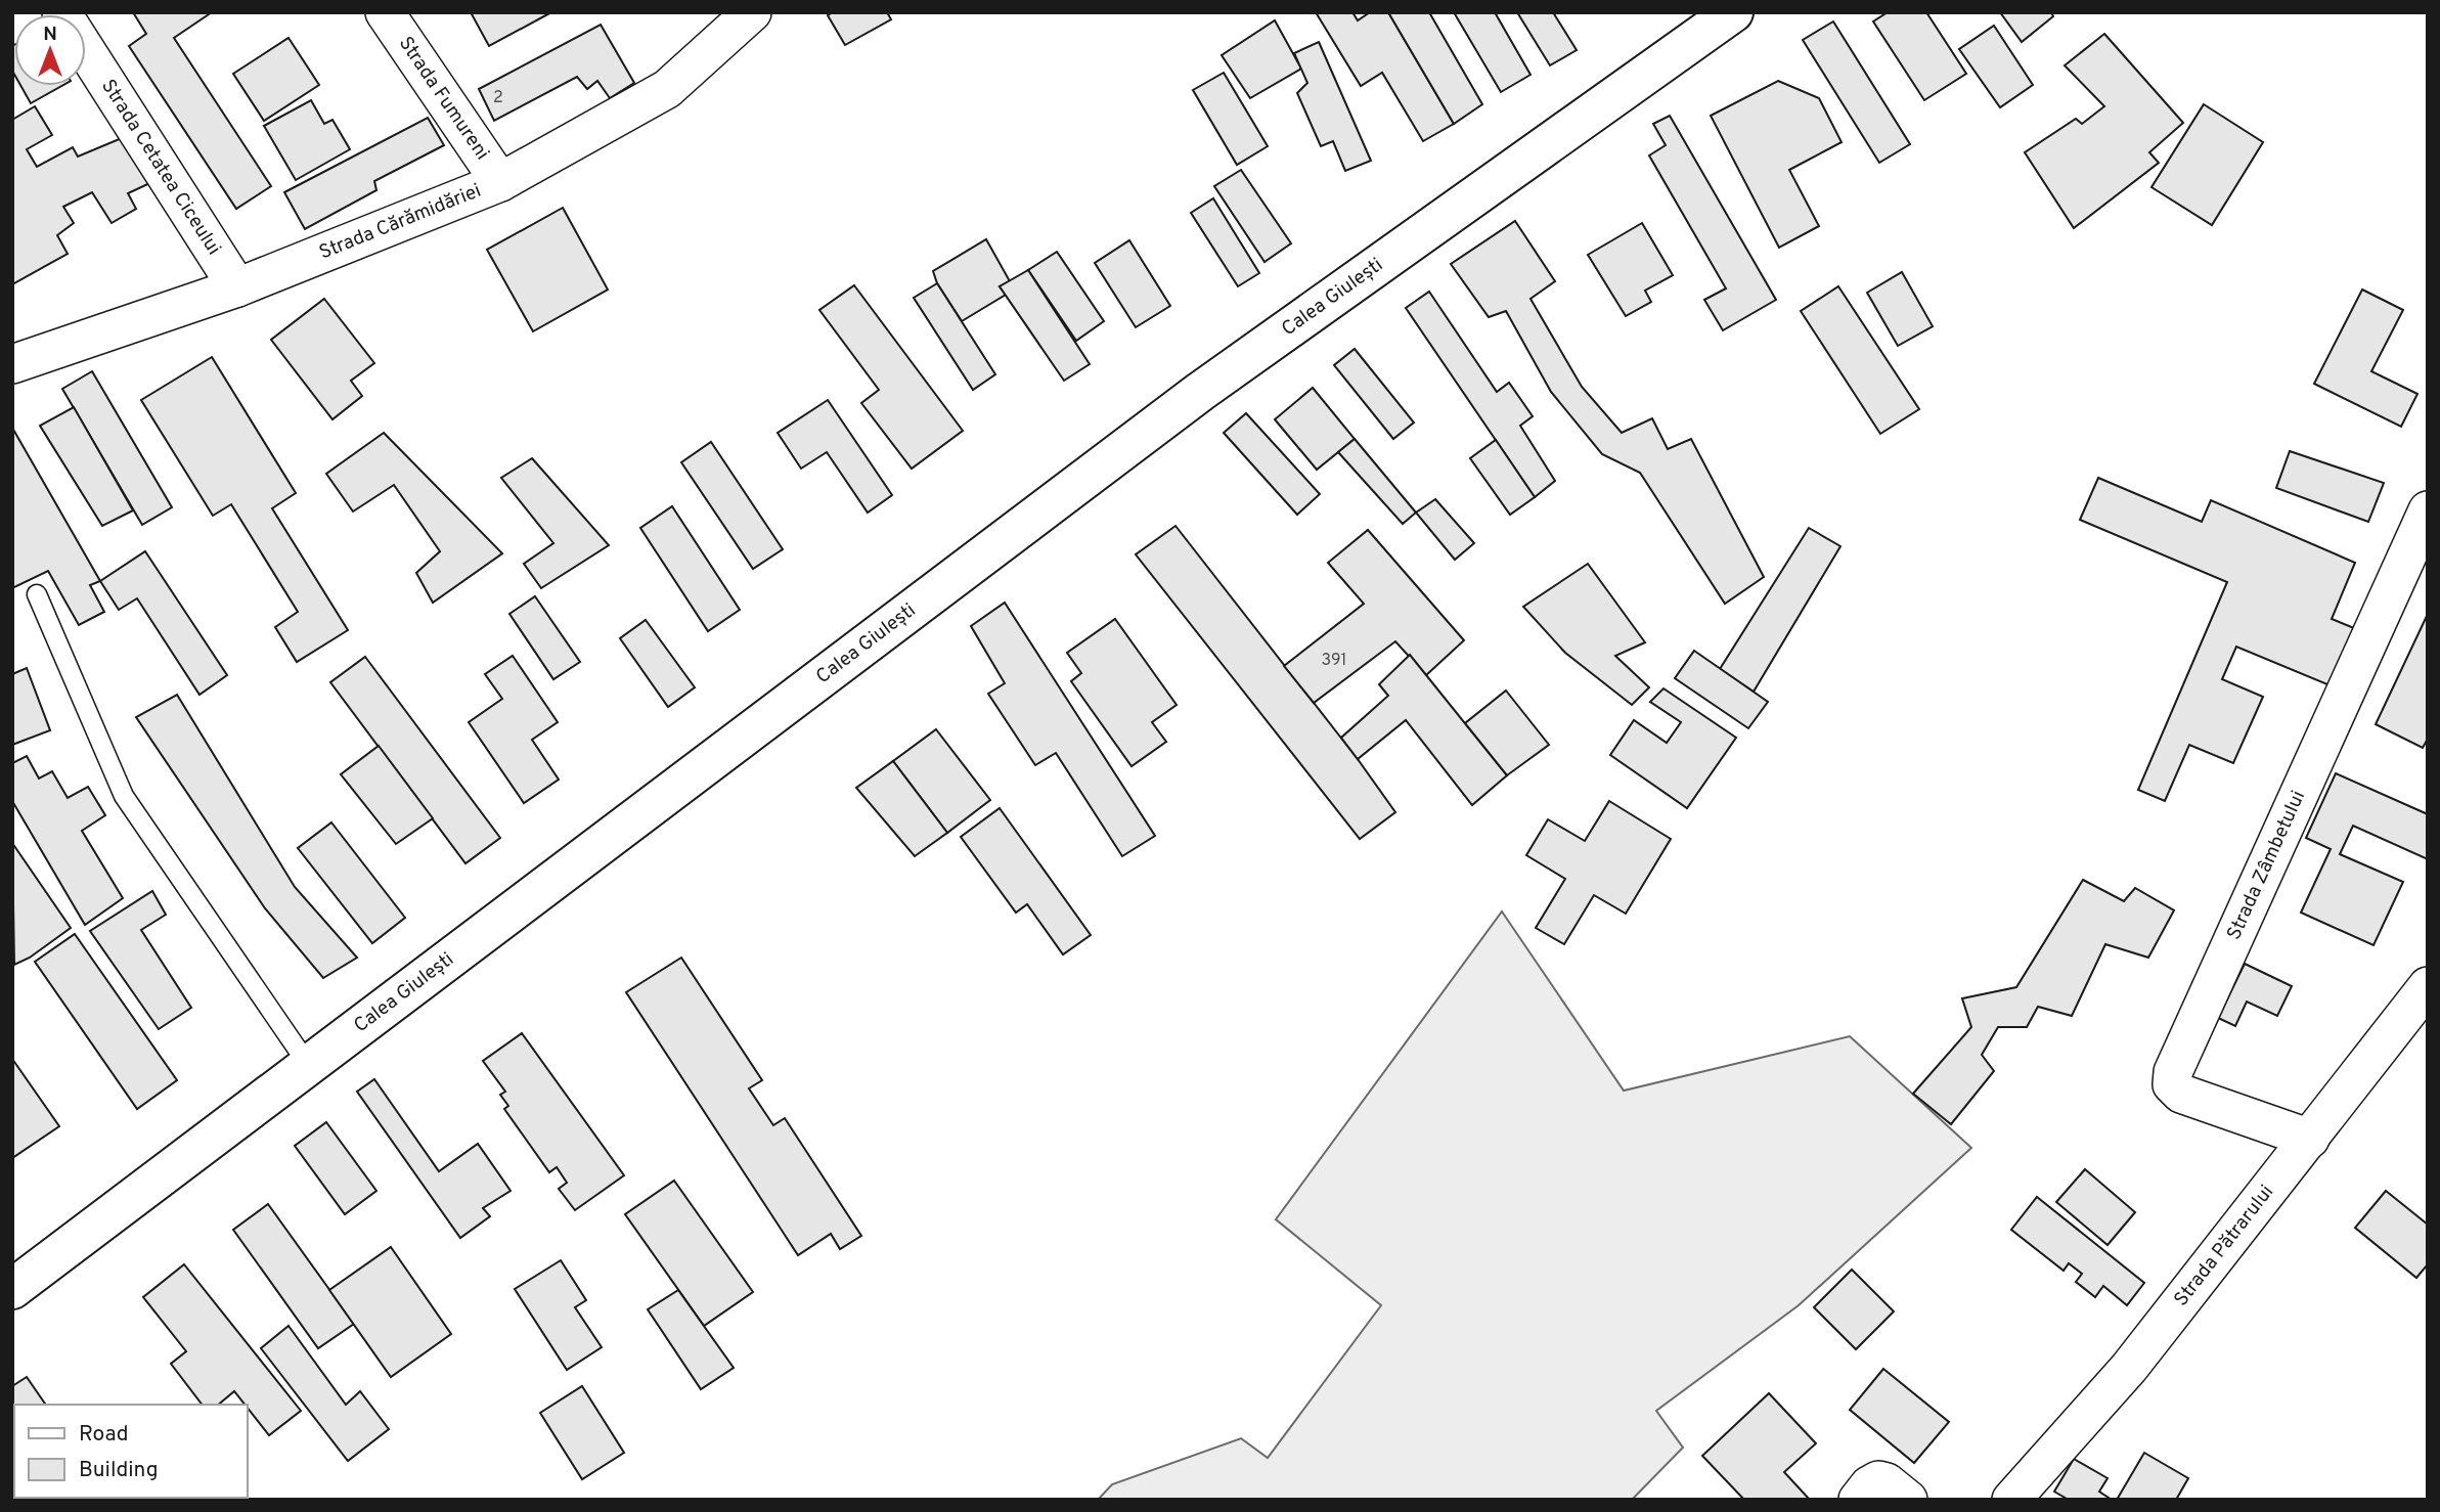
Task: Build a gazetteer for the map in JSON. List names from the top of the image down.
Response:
{
  "streets": {
    "main road": ["Calea Giulești"],
    "street": [
      "Strada Fumureni",
      "Strada Cetatea Ciceului",
      "Strada Cărămidăriei",
      "Strada Zâmbetului",
      "Strada Pătrarului"
    ]
  },
  "crossings": [
    ["Strada Fumureni", "Strada Cărămidăriei"],
    ["Strada Cetatea Ciceului", "Strada Cărămidăriei"],
    ["Strada Zâmbetului", "Strada Pătrarului"]
  ],
  "house_numbers": ["2", "391"],
  "legend": ["Road", "Building"],
  "north": "top"
}
